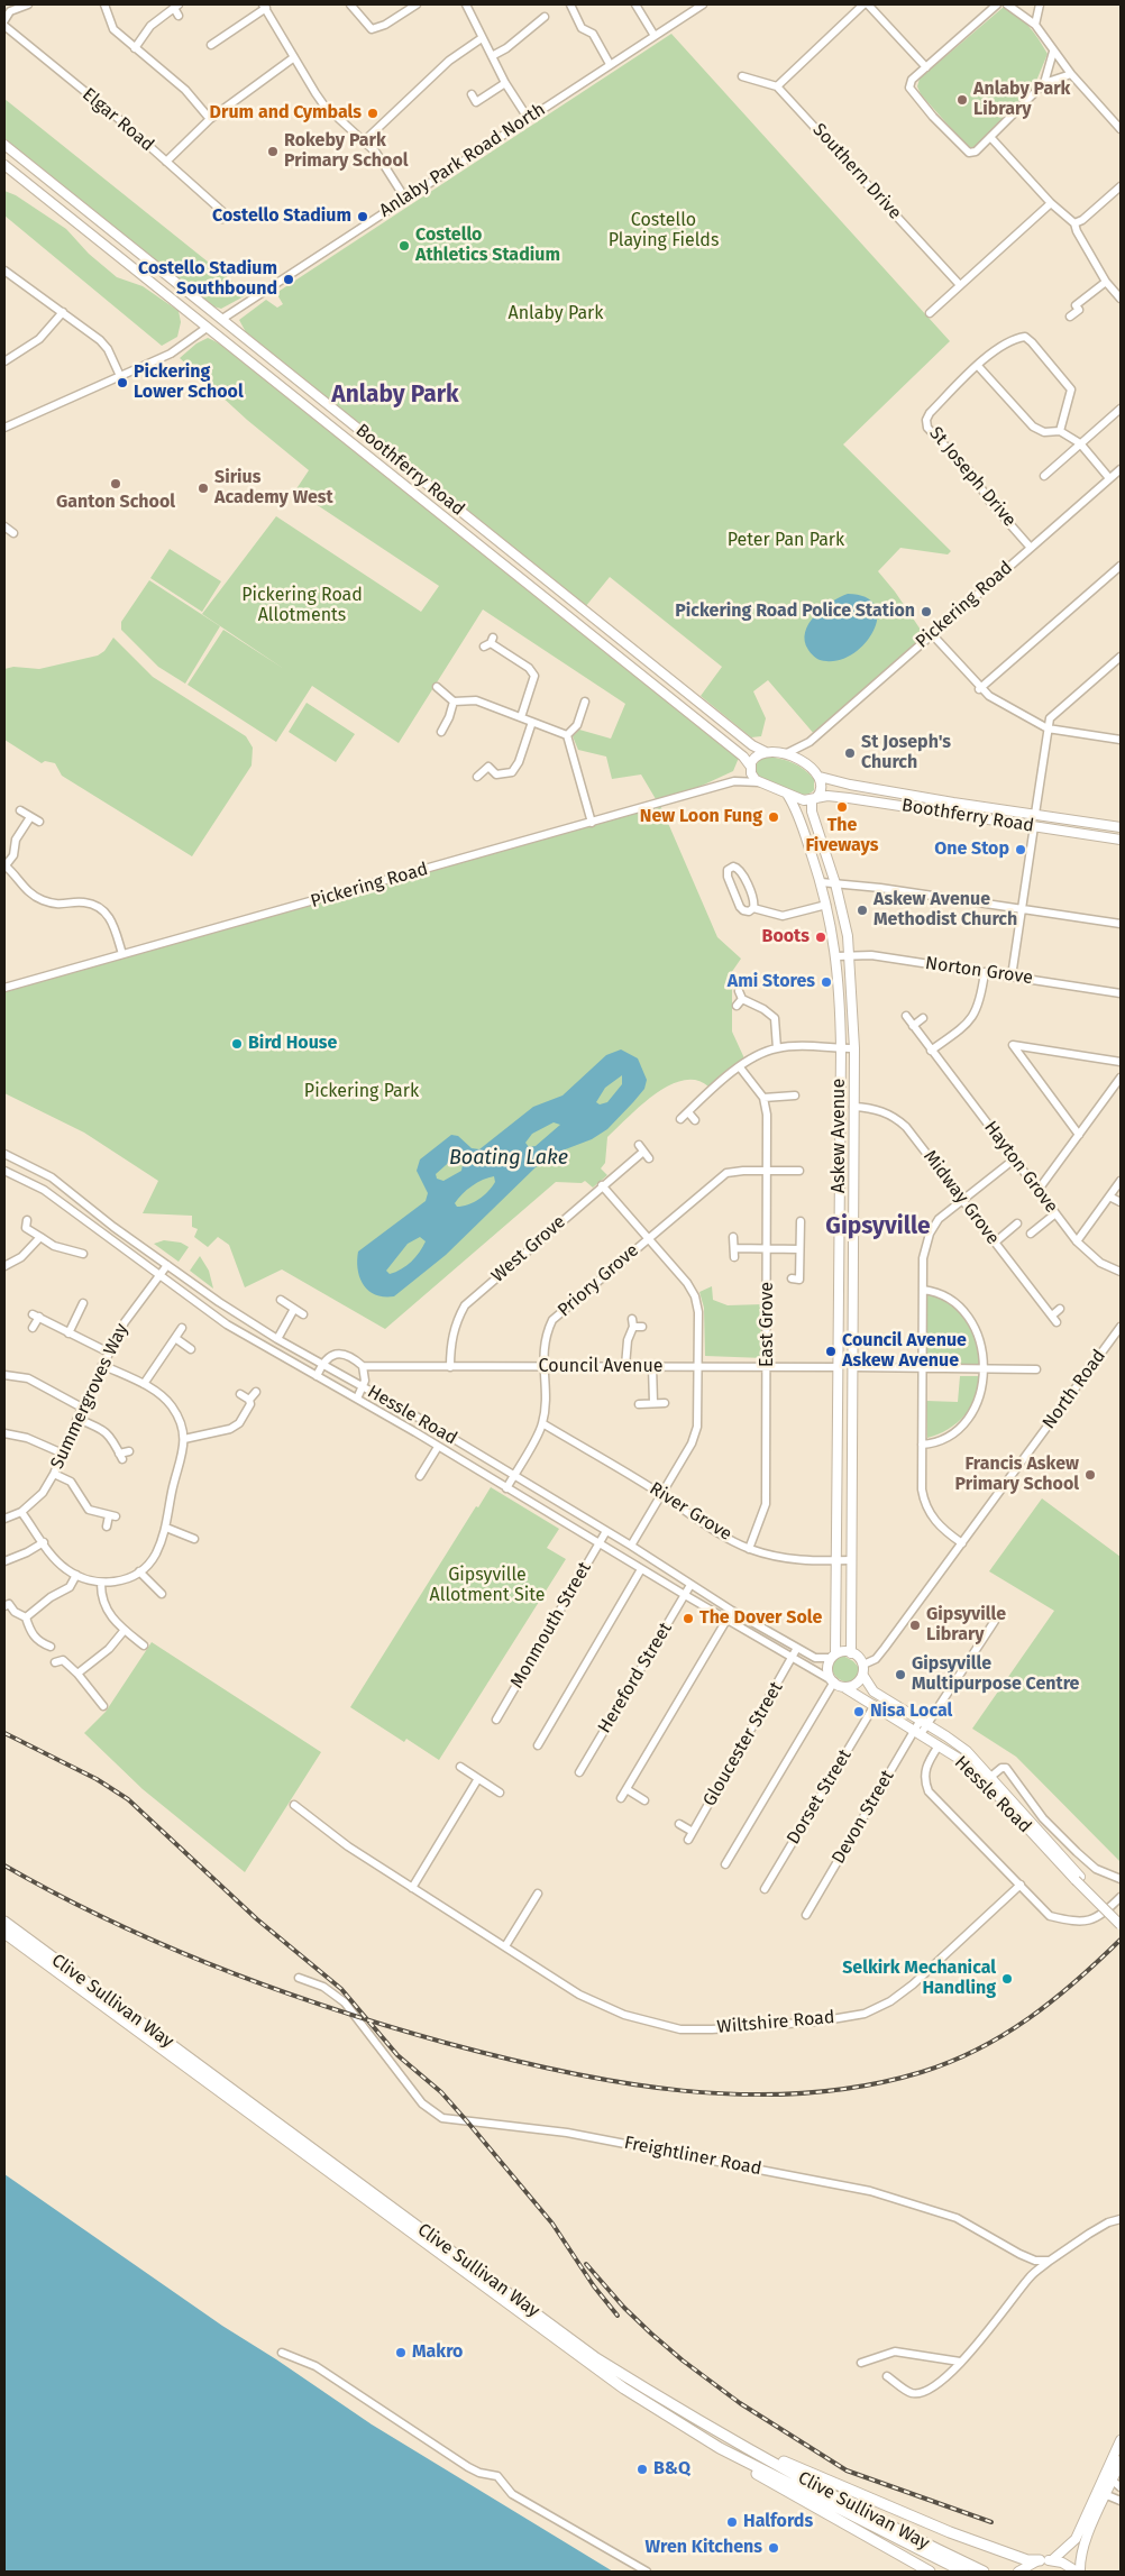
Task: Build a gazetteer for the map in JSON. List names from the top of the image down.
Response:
{
  "streets": {
    "highway": ["Clive Sullivan Way"],
    "main road": ["Boothferry Road", "Askew Avenue", "Hessle Road"],
    "street": [
      "Elgar Road",
      "Anlaby Park Road North",
      "Southern Drive",
      "St Joseph Drive",
      "Pickering Road",
      "Norton Grove",
      "Hayton Grove",
      "Midway Grove",
      "West Grove",
      "Priory Grove",
      "East Grove",
      "Council Avenue",
      "North Road",
      "Summergroves Way",
      "River Grove",
      "Monmouth Street",
      "Hereford Street",
      "Gloucester Street",
      "Dorset Street",
      "Devon Street",
      "Wiltshire Road",
      "Freightliner Road"
    ]
  },
  "crossings": [
    ["Anlaby Park Road North", "Boothferry Road"],
    ["Boothferry Road", "Pickering Road"],
    ["Boothferry Road", "Askew Avenue"],
    ["St Joseph Drive", "Pickering Road"],
    ["Norton Grove", "Askew Avenue"],
    ["Askew Avenue", "Midway Grove"],
    ["Askew Avenue", "Council Avenue"],
    ["Askew Avenue", "North Road"],
    ["Askew Avenue", "Hessle Road"],
    ["Askew Avenue", "River Grove"],
    ["West Grove", "Council Avenue"],
    ["Priory Grove", "East Grove"],
    ["Priory Grove", "Council Avenue"],
    ["Priory Grove", "Hessle Road"],
    ["Priory Grove", "River Grove"],
    ["East Grove", "Council Avenue"],
    ["East Grove", "River Grove"],
    ["Council Avenue", "Hessle Road"],
    ["North Road", "Hessle Road"],
    ["Summergroves Way", "Hessle Road"],
    ["Hessle Road", "Monmouth Street"],
    ["Hessle Road", "Hereford Street"],
    ["Hessle Road", "Gloucester Street"],
    ["Hessle Road", "Dorset Street"],
    ["Hessle Road", "Devon Street"]
  ],
  "districts": ["Anlaby Park", "Gipsyville"],
  "water": ["Boating Lake"],
  "parks": [
    "Costello Playing Fields",
    "Anlaby Park",
    "Peter Pan Park",
    "Pickering Road Allotments",
    "Pickering Park",
    "Gipsyville Allotment Site"
  ],
  "places": [
    "Anlaby Park Library",
    "Drum and Cymbals",
    "Rokeby Park Primary School",
    "Costello Stadium",
    "Costello Athletics Stadium",
    "Costello Stadium Southbound",
    "Pickering Lower School",
    "Ganton School",
    "Sirius Academy West",
    "Pickering Road Police Station",
    "St Joseph's Church",
    "The Fiveways",
    "New Loon Fung",
    "One Stop",
    "Askew Avenue Methodist Church",
    "Boots",
    "Ami Stores",
    "Bird House",
    "Council Avenue Askew Avenue",
    "Francis Askew Primary School",
    "The Dover Sole",
    "Gipsyville Library",
    "Gipsyville Multipurpose Centre",
    "Nisa Local",
    "Selkirk Mechanical Handling",
    "Makro",
    "B&Q",
    "Halfords",
    "Wren Kitchens"
  ]
}
